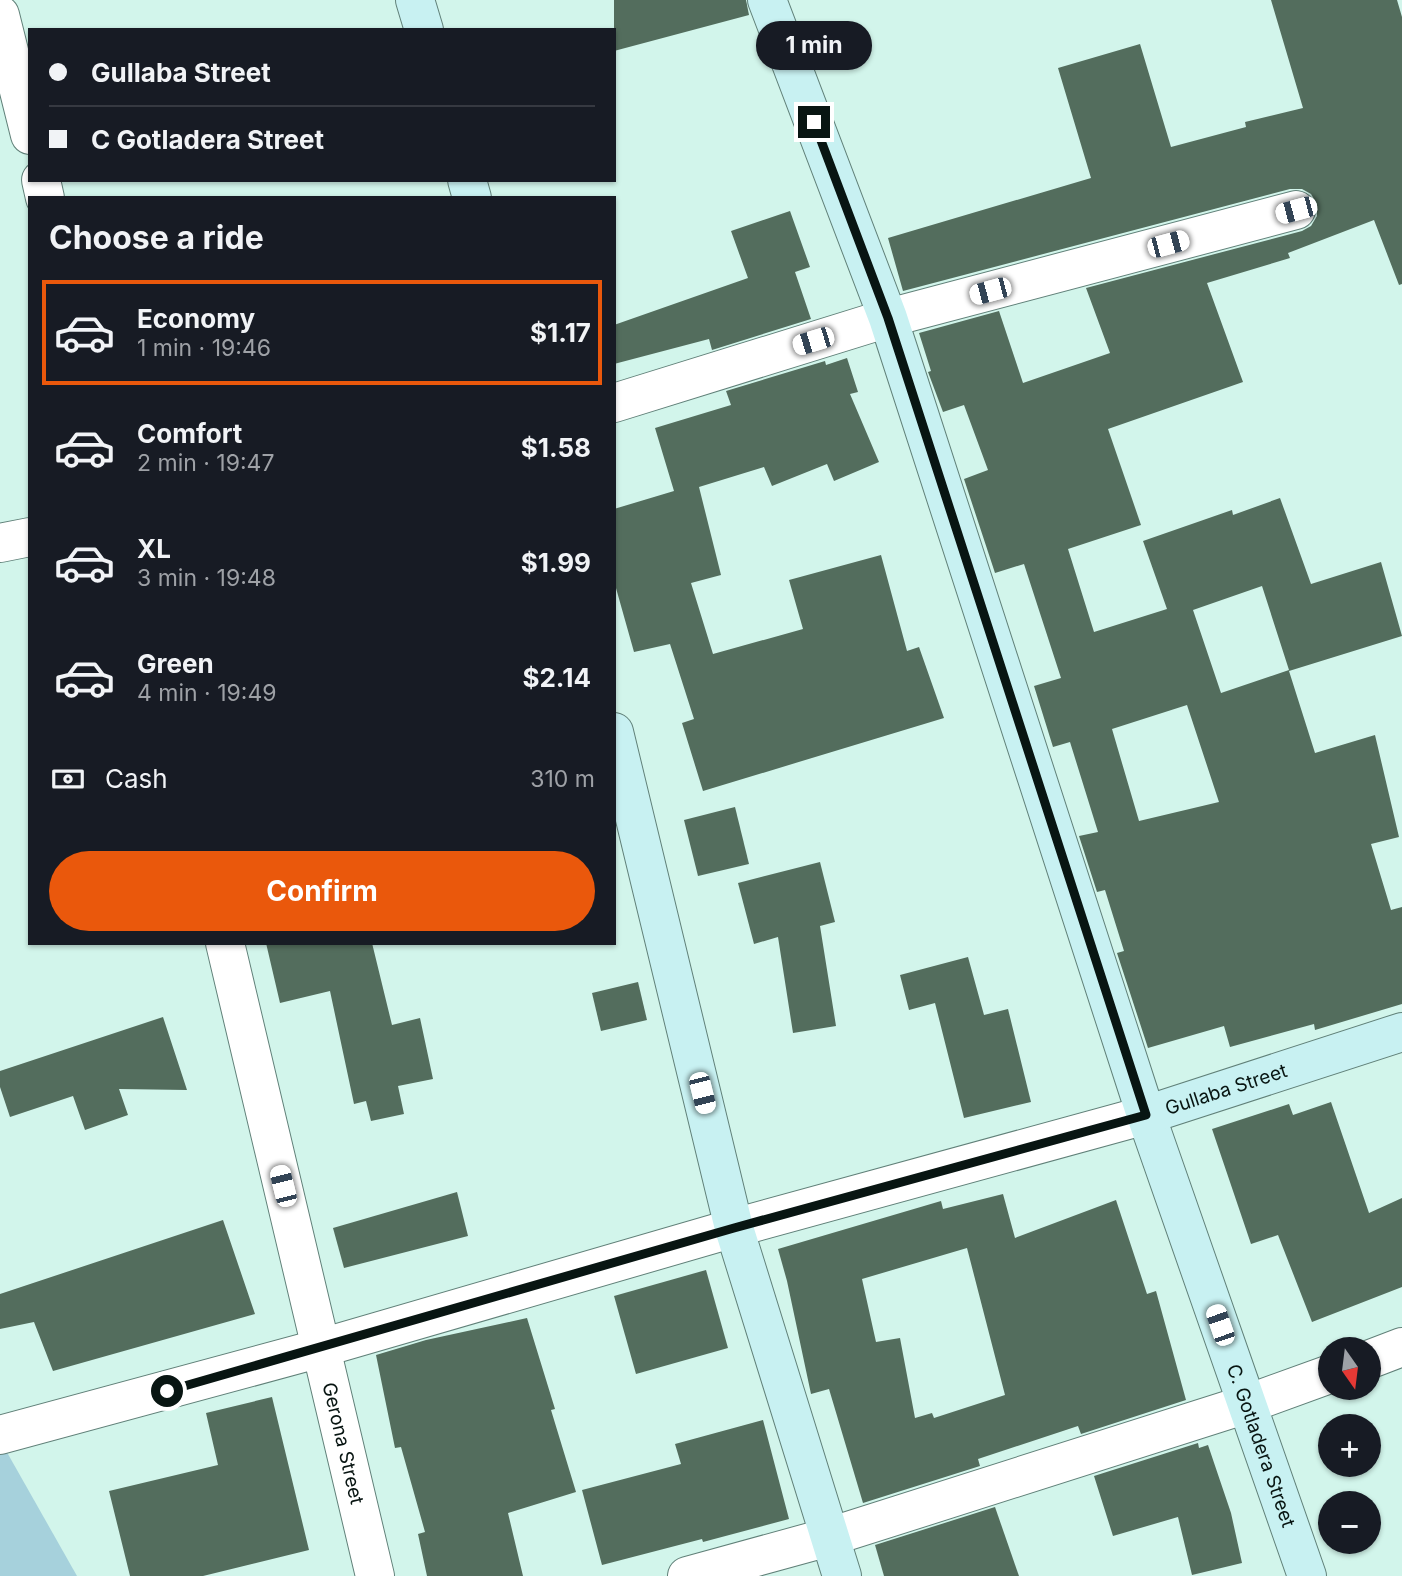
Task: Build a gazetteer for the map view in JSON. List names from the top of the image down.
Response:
{
  "streets": {
    "street": ["Gullaba Street", "Gerona Street", "C. Gotladera Street"]
  },
  "crossings": [
    ["Gullaba Street", "Gerona Street"],
    ["Gullaba Street", "C. Gotladera Street"]
  ],
  "north": "bottom",
  "page": {
    "bubble": "1 min",
    "banner": ["Gullaba Street", "C Gotladera Street"],
    "heading": "Choose a ride",
    "list": [
      {
        "name": "Economy",
        "note": "1 min · 19:46",
        "value": "$1.17"
      },
      {
        "name": "Comfort",
        "note": "2 min · 19:47",
        "value": "$1.58"
      },
      {
        "name": "XL",
        "note": "3 min · 19:48",
        "value": "$1.99"
      },
      {
        "name": "Green",
        "note": "4 min · 19:49",
        "value": "$2.14"
      }
    ],
    "pay": ["Cash", "310 m"],
    "buttons": "Confirm",
    "map_buttons": ["+", "−"]
  }
}
